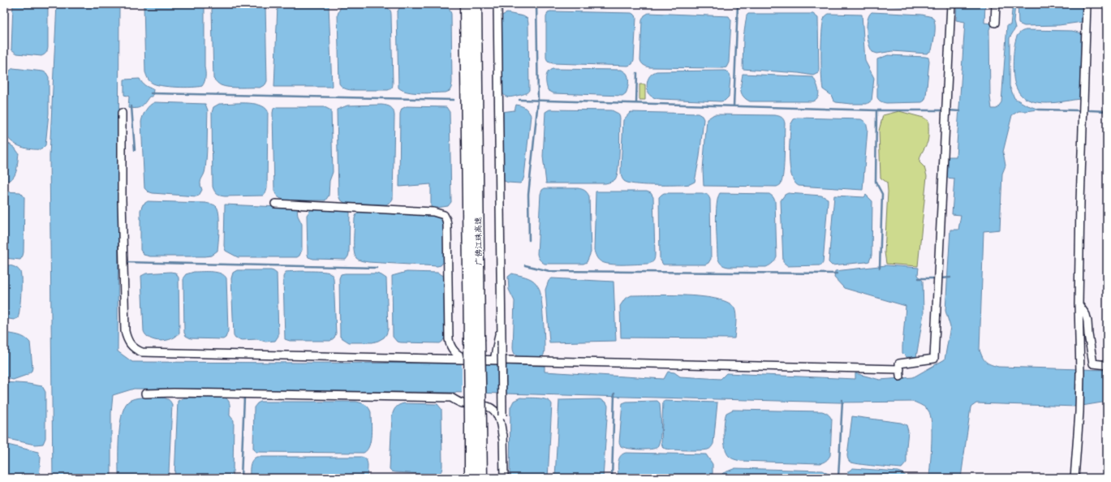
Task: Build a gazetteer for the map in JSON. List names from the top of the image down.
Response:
{
  "streets": {
    "highway": ["广佛江珠高速"]
  }
}
